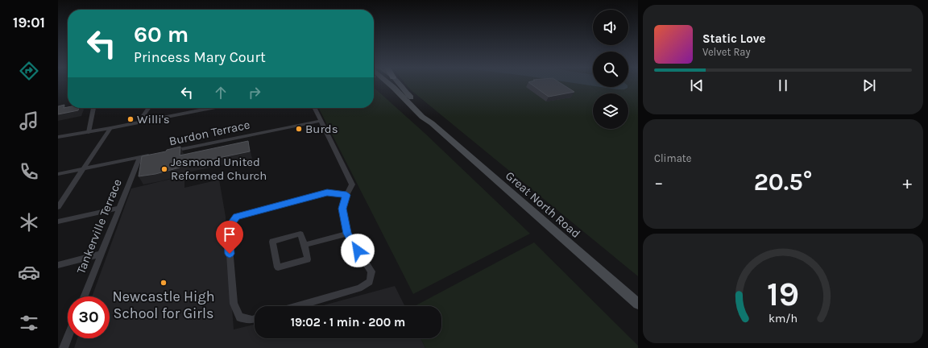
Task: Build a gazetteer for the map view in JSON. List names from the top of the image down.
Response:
{
  "streets": {
    "main road": ["Great North Road"],
    "street": ["Burdon Terrace", "Tankerville Terrace"]
  },
  "places": [
    "Willi's",
    "Burds",
    "Jesmond United Reformed Church",
    "Newcastle High School for Girls"
  ],
  "page": {
    "tabs": "19:01",
    "turn": ["60 m", "Princess Mary Court"],
    "song": ["Static Love", "Velvet Ray"],
    "tile": "Climate",
    "heat": ["−", "20.5°", "+"],
    "limit": "30",
    "trip": "19:02 · 1 min · 200 m",
    "gauge": ["19", "km/h"]
  }
}
